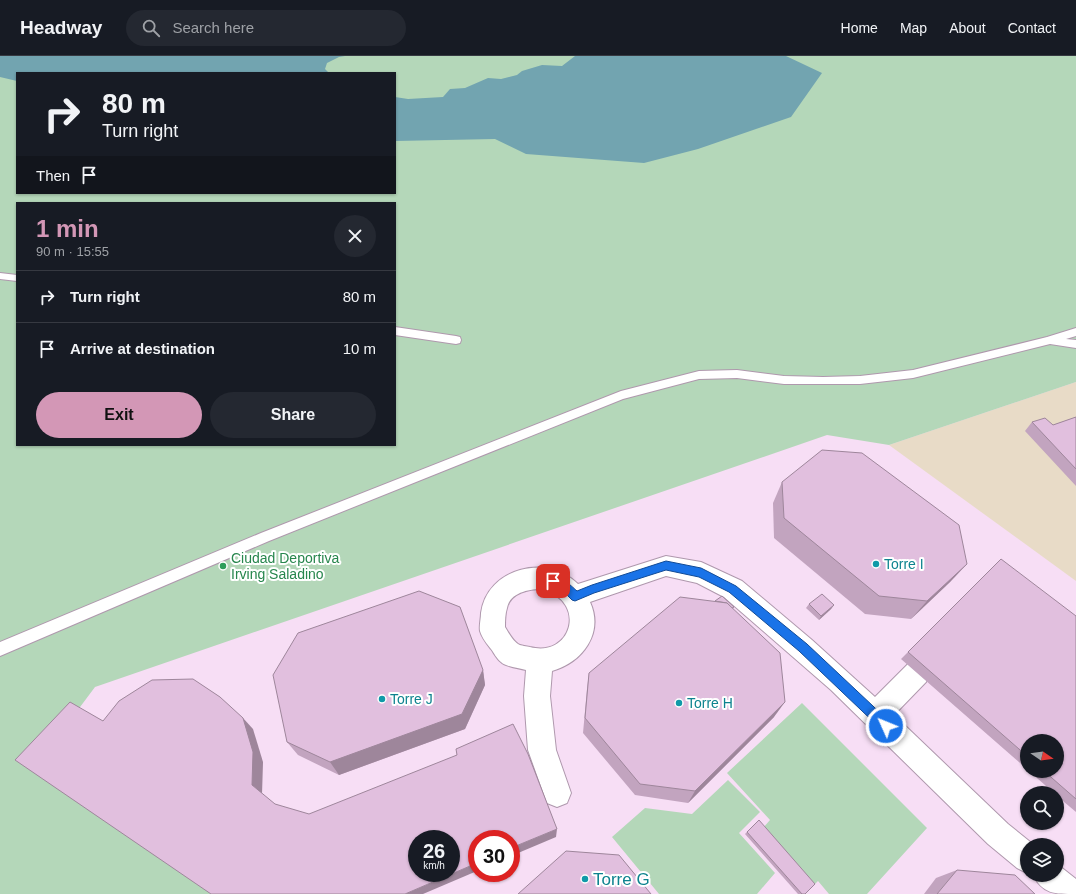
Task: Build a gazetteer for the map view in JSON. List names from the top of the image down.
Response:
{
  "places": [
    "Torre I",
    "Ciudad Deportiva Irving Saladino",
    "Torre J",
    "Torre H",
    "Torre G"
  ],
  "north": "right",
  "page": {
    "header": "Headway",
    "search": "Search here",
    "nav": [
      "Home",
      "Map",
      "About",
      "Contact"
    ],
    "turn": ["80 m", "Turn right"],
    "then": "Then",
    "heading": ["1 min", "90 m · 15:55"],
    "list": [
      {
        "name": "Turn right",
        "value": "80 m"
      },
      {
        "name": "Arrive at destination",
        "value": "10 m"
      }
    ],
    "buttons": ["Exit", "Share"],
    "speed": "26 km/h",
    "limit": "30"
  }
}
